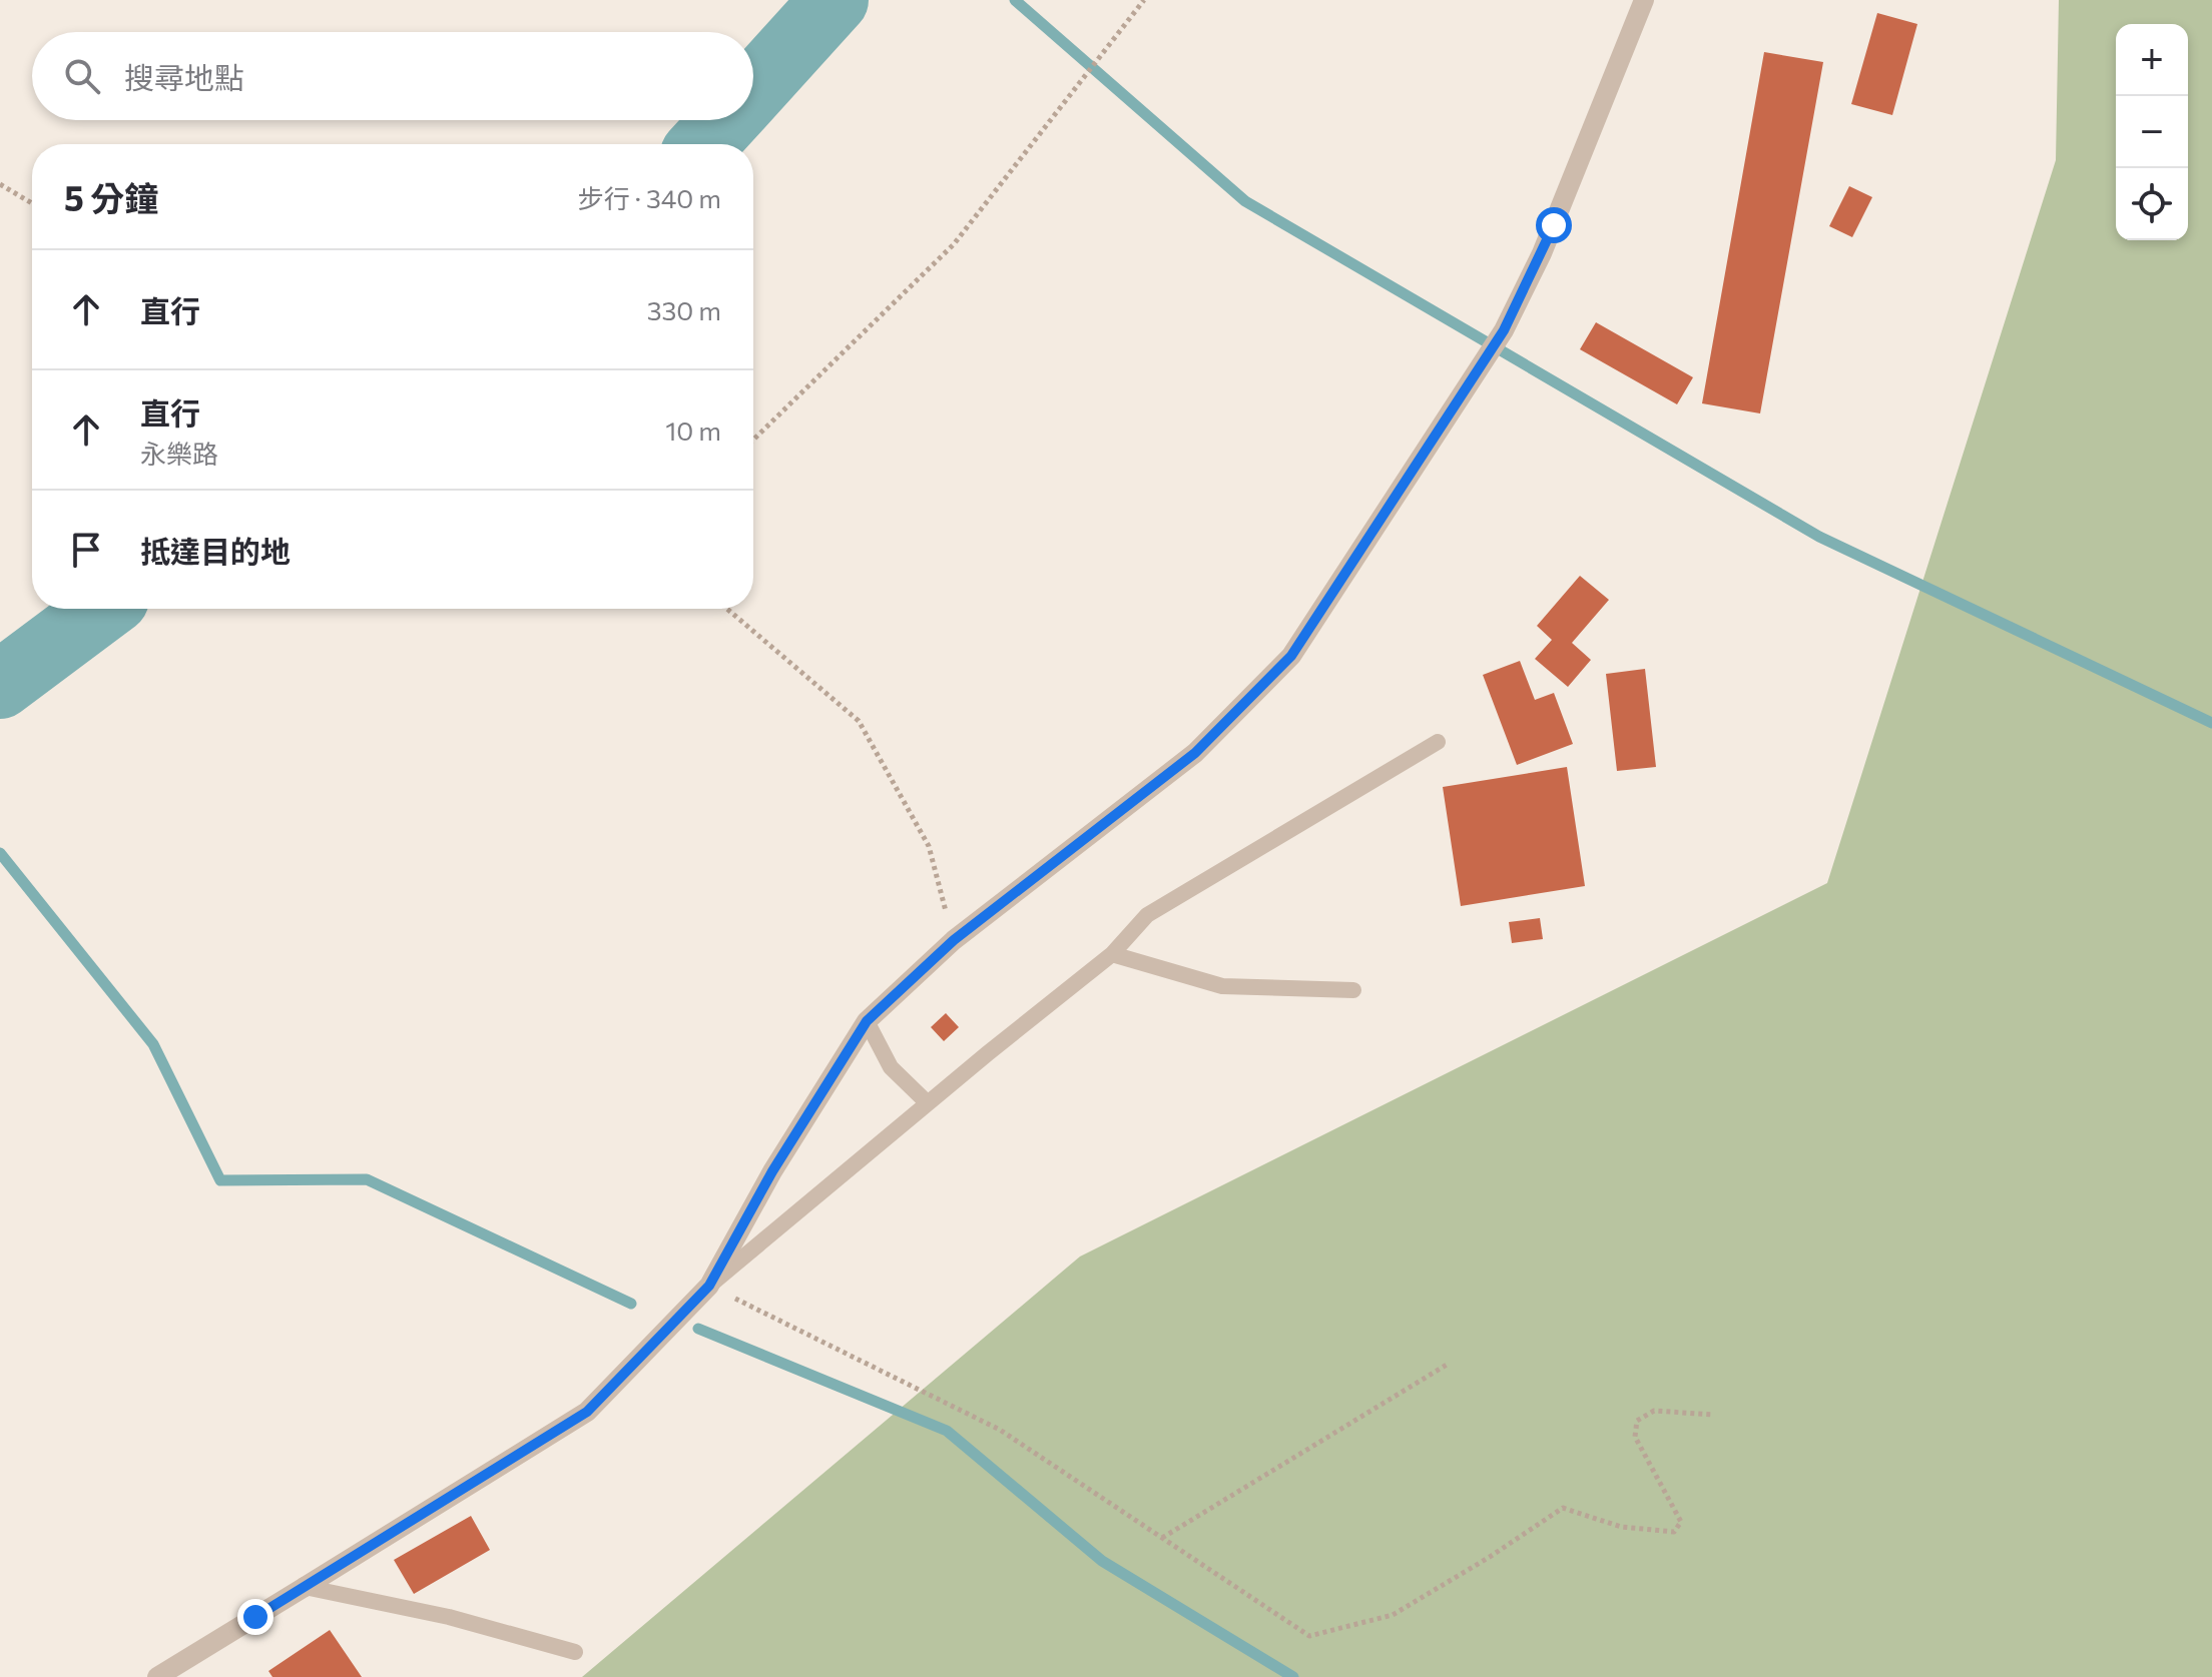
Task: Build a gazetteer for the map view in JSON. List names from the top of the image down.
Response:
{
  "page": {
    "map_buttons": ["+", "−"],
    "search": "搜尋地點",
    "heading": ["5 分鐘", "步行 · 340 m"],
    "list": [
      ["直行", "330 m"],
      ["直行", "永樂路", "10 m"],
      "抵達目的地"
    ]
  }
}
